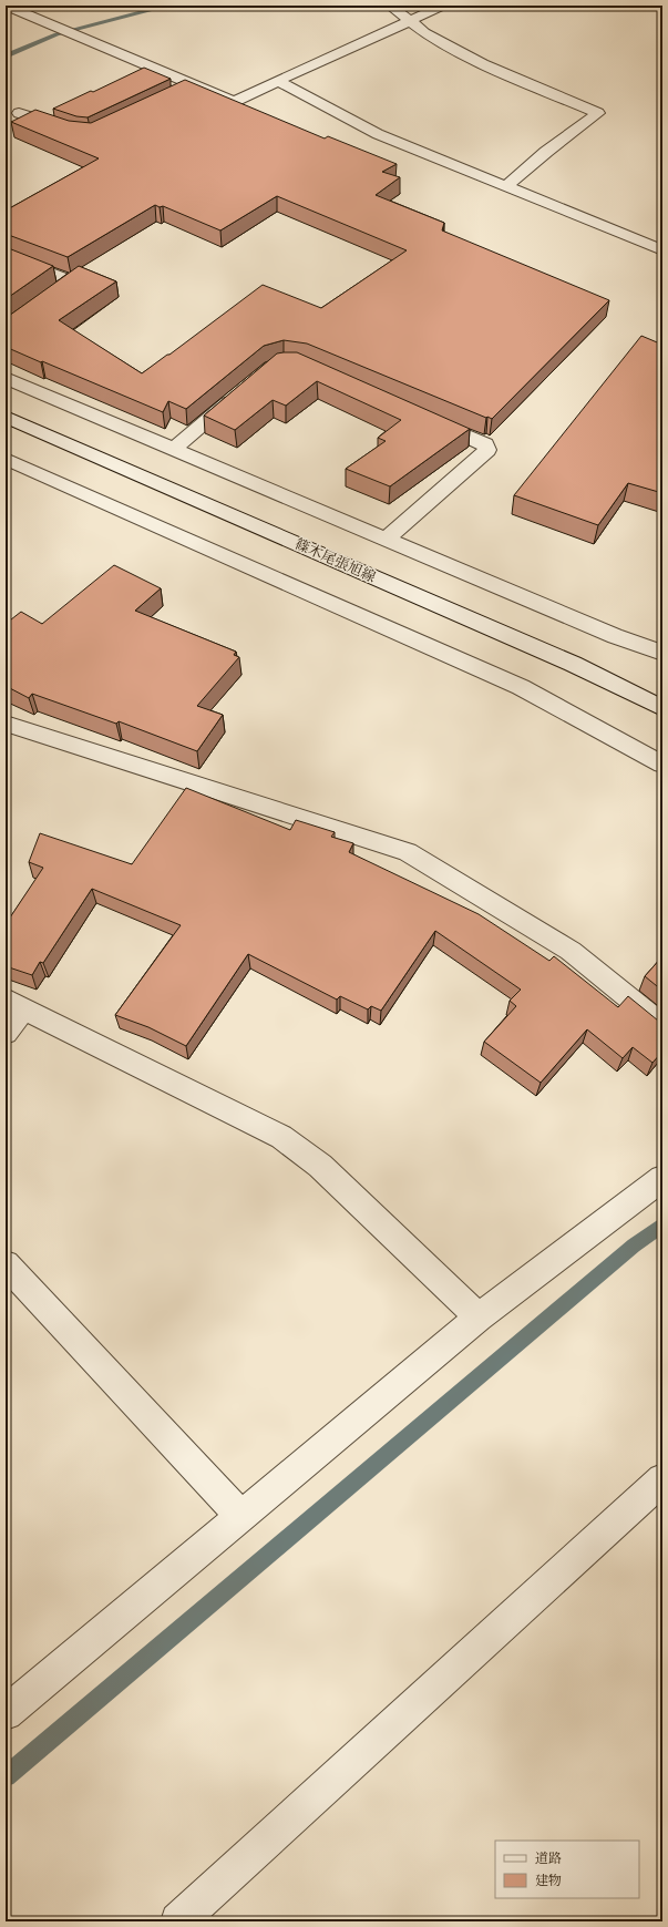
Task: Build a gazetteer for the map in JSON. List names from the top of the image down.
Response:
{
  "streets": {
    "street": ["篠木尾張旭線"]
  },
  "legend": ["道路", "建物"]
}
